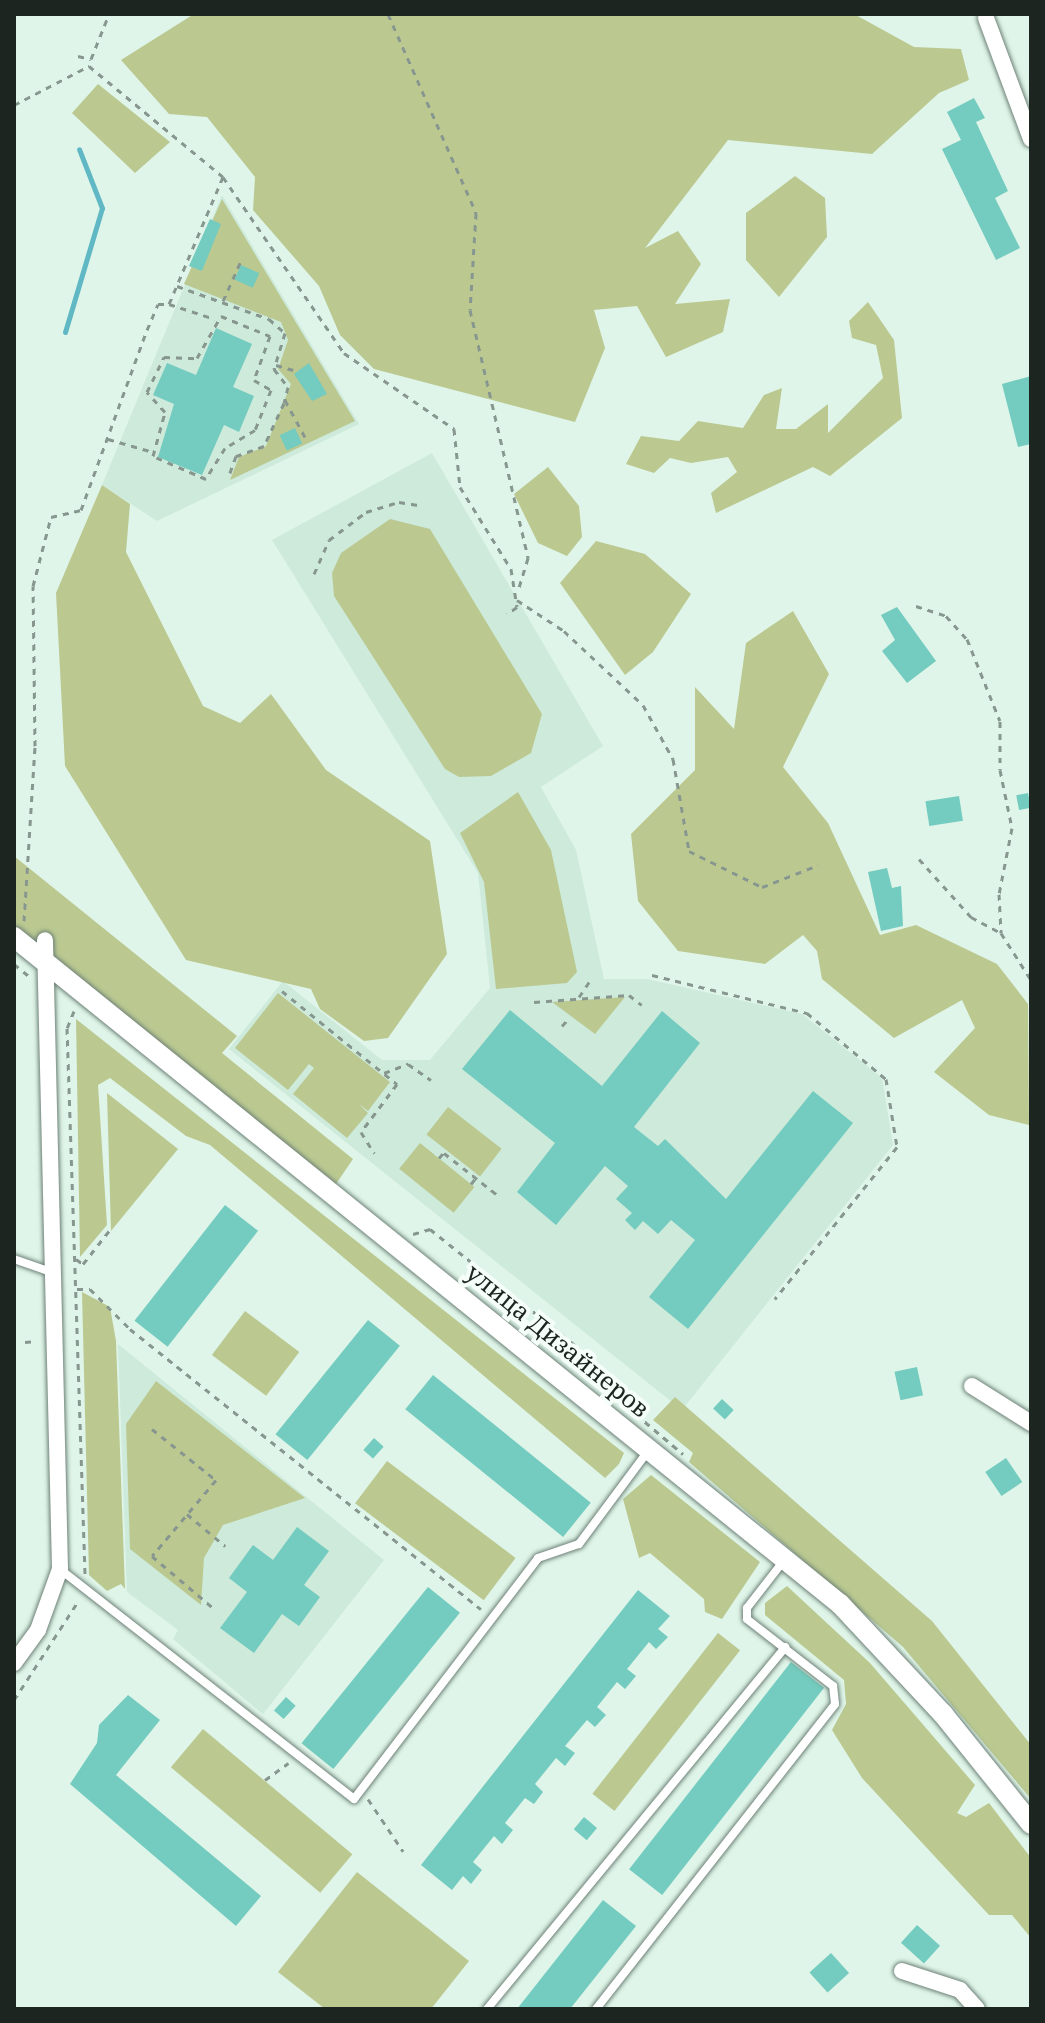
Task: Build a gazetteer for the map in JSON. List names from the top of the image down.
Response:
{
  "streets": {
    "street": ["улица Дизайнеров"]
  }
}
